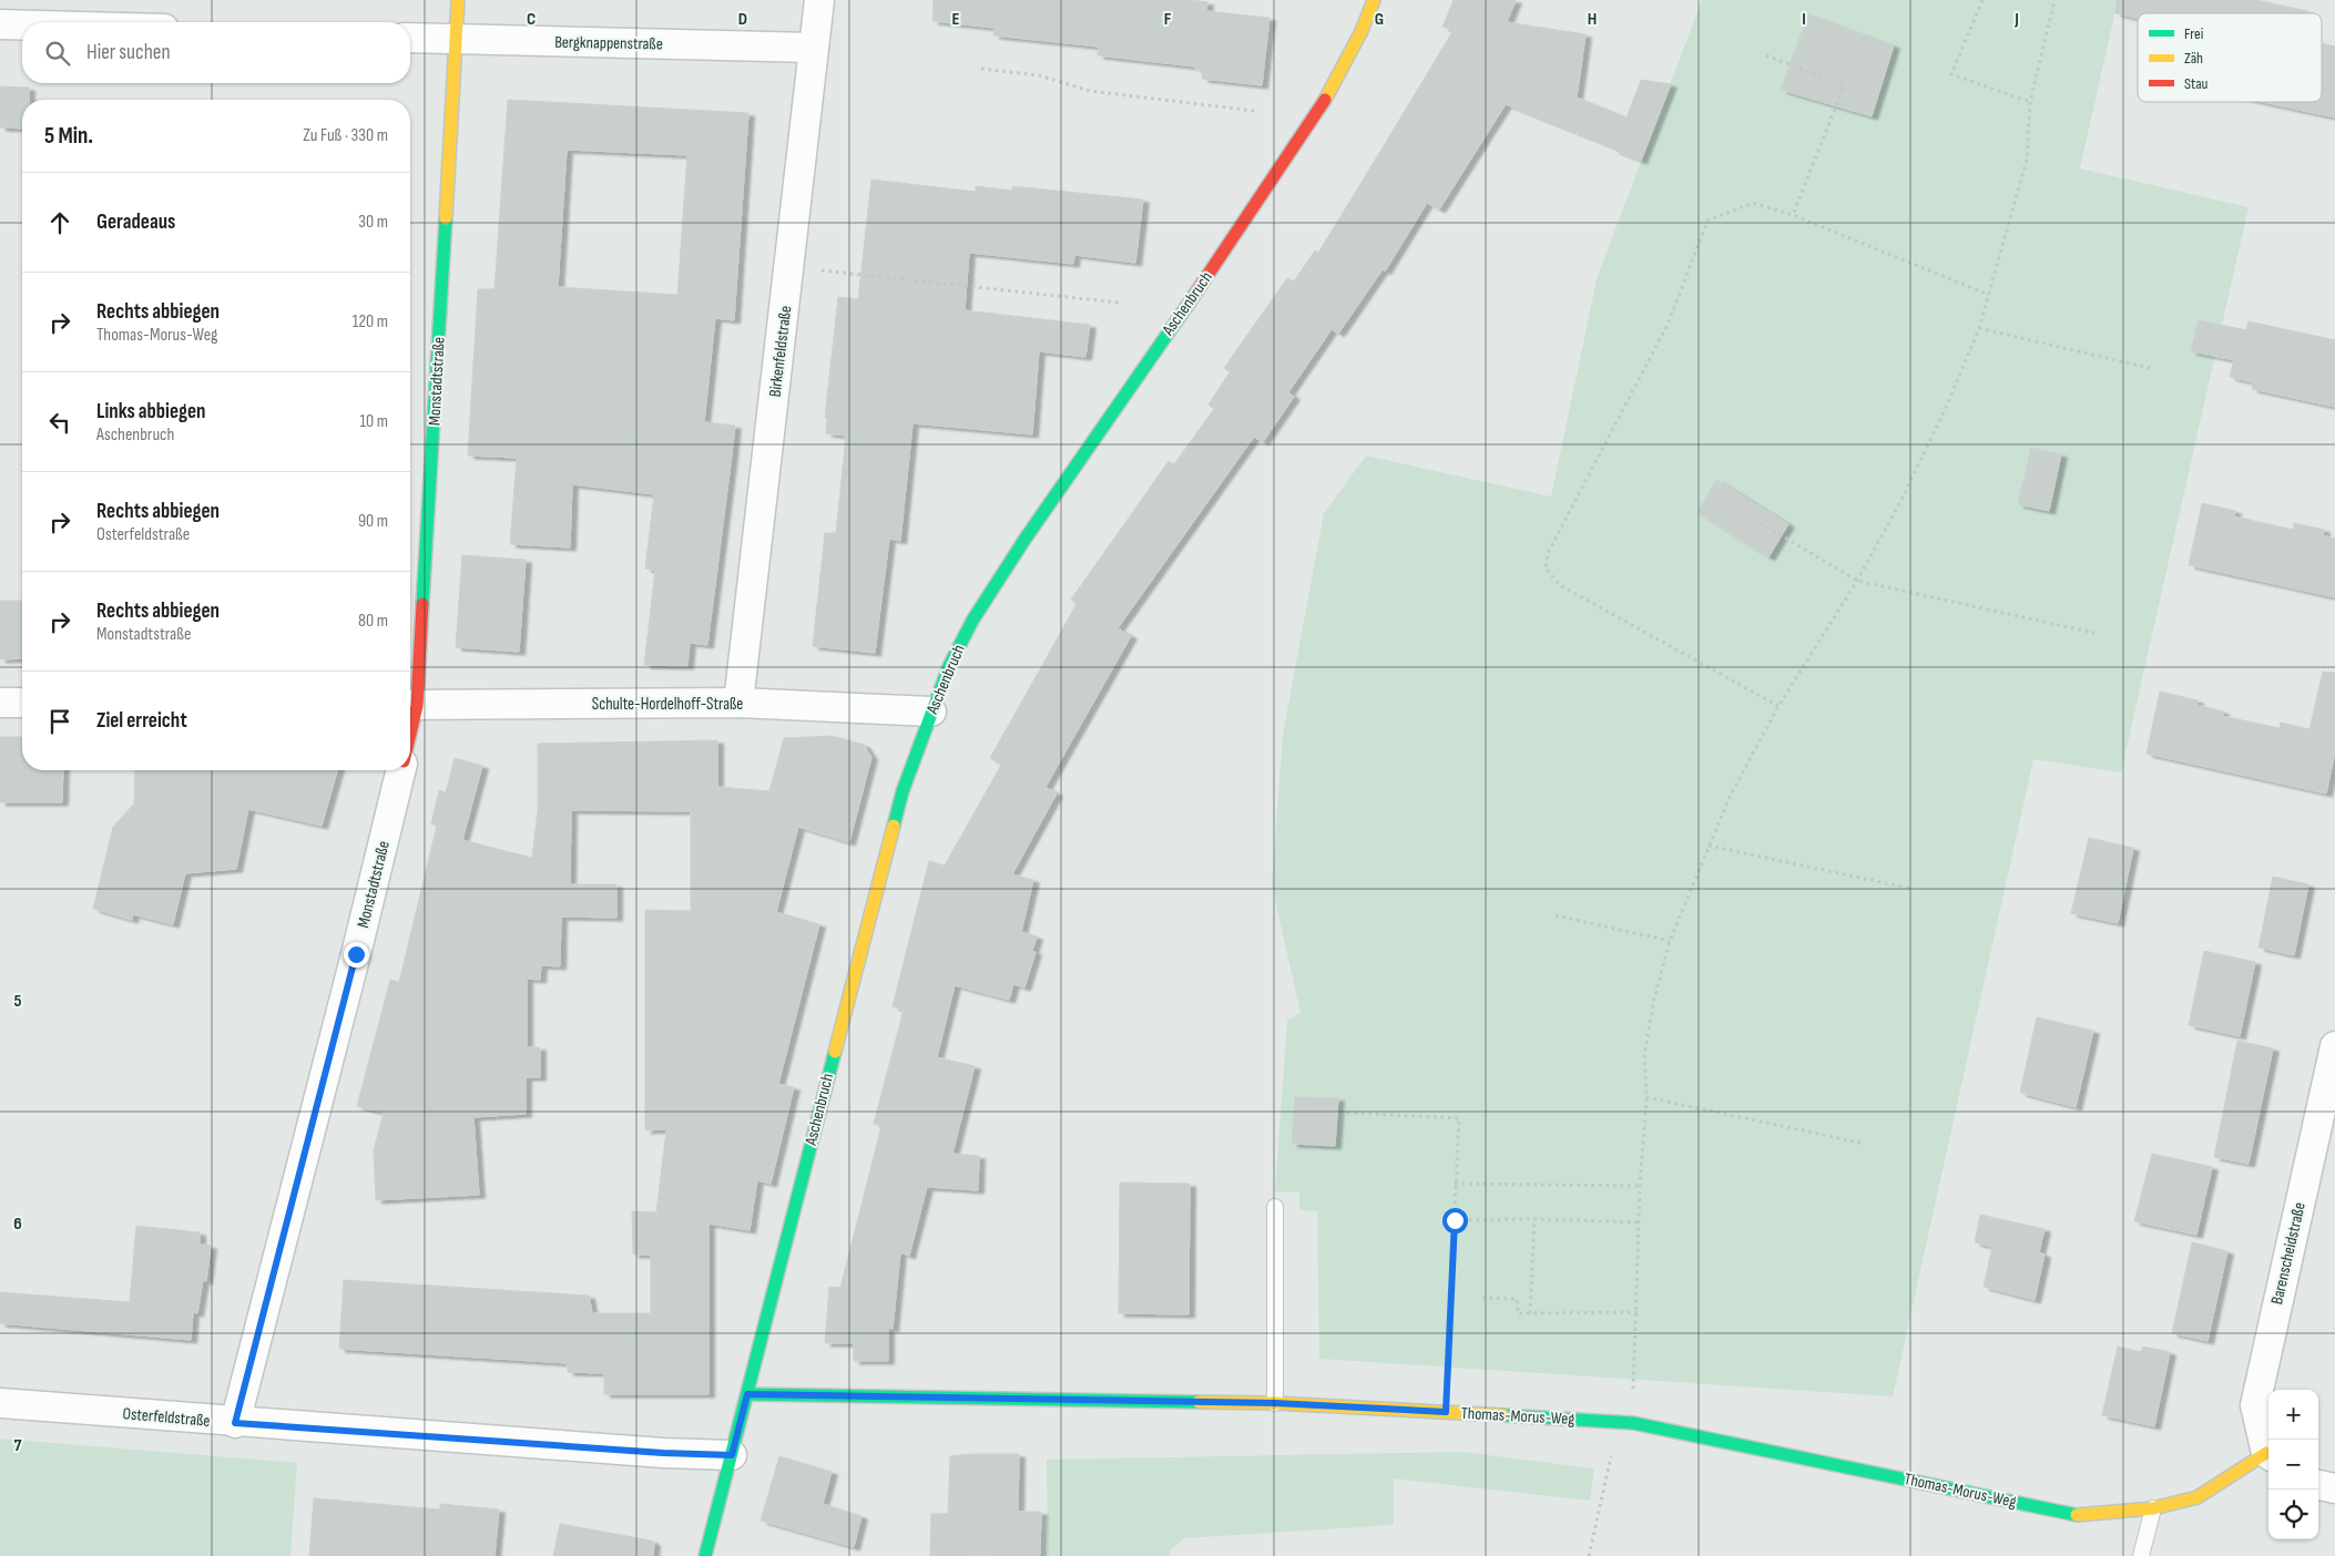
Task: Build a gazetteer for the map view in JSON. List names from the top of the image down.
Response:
{
  "streets": {
    "street": [
      "Bergknappenstraße",
      "Aschenbruch",
      "Birkenfeldstraße",
      "Monstadtstraße",
      "Schulte-Hordelhoff-Straße",
      "Barenscheidstraße",
      "Thomas-Morus-Weg",
      "Osterfeldstraße"
    ]
  },
  "crossings": [
    ["Bergknappenstraße", "Birkenfeldstraße"],
    ["Bergknappenstraße", "Monstadtstraße"],
    ["Aschenbruch", "Schulte-Hordelhoff-Straße"],
    ["Aschenbruch", "Thomas-Morus-Weg"],
    ["Aschenbruch", "Osterfeldstraße"],
    ["Birkenfeldstraße", "Schulte-Hordelhoff-Straße"],
    ["Monstadtstraße", "Schulte-Hordelhoff-Straße"],
    ["Monstadtstraße", "Osterfeldstraße"]
  ],
  "legend": ["Frei", "Zäh", "Stau"],
  "page": {
    "search": "Hier suchen",
    "heading": ["5 Min.", "Zu Fuß · 330 m"],
    "list": [
      ["Geradeaus", "30 m"],
      ["Rechts abbiegen", "Thomas-Morus-Weg", "120 m"],
      ["Links abbiegen", "Aschenbruch", "10 m"],
      ["Rechts abbiegen", "Osterfeldstraße", "90 m"],
      ["Rechts abbiegen", "Monstadtstraße", "80 m"],
      "Ziel erreicht"
    ],
    "map_buttons": ["+", "−"]
  },
  "grid": {
    "columns": [
      "C",
      "D",
      "E",
      "F",
      "G",
      "H",
      "I",
      "J"
    ],
    "rows": ["5", "6", "7"]
  }
}
